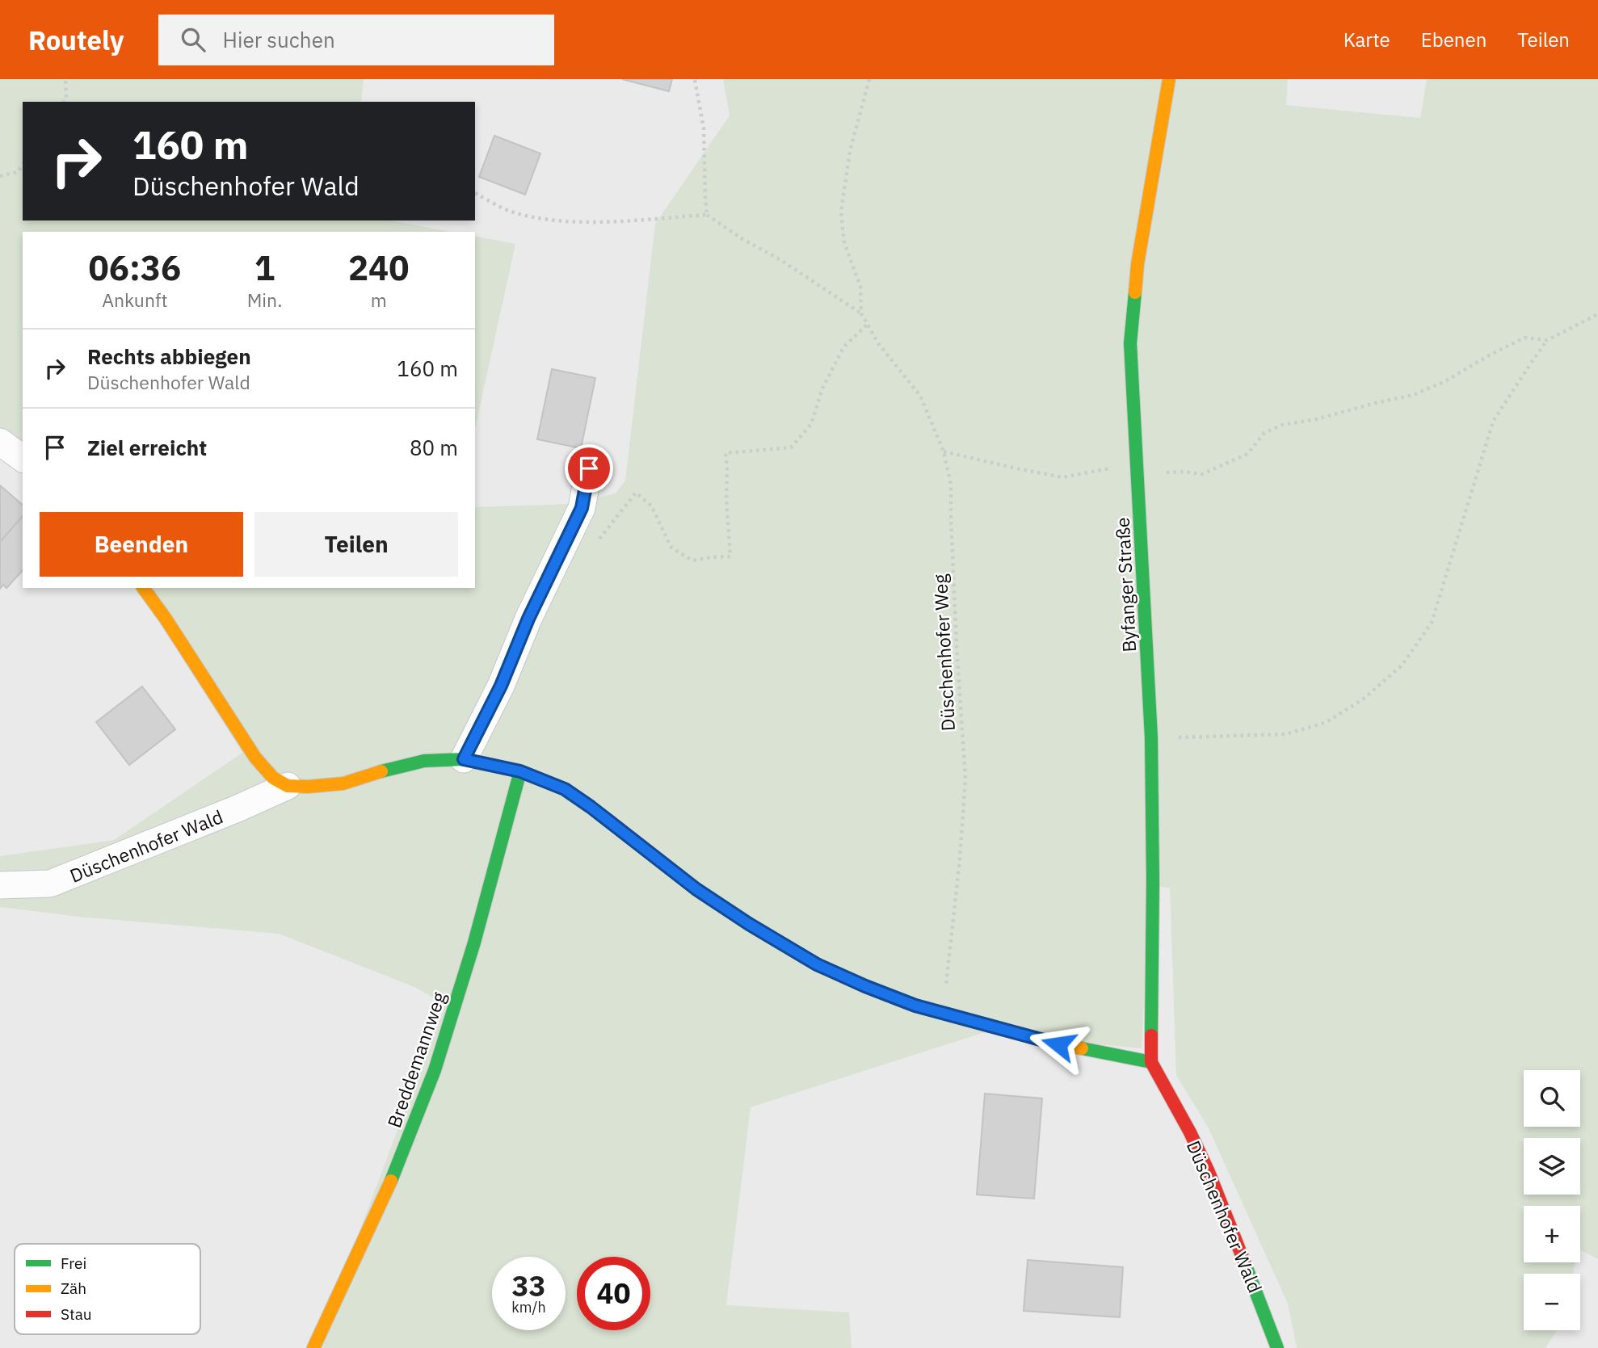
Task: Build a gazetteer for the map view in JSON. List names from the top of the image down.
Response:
{
  "streets": {
    "street": ["Byfanger Straße", "Düschenhofer Wald", "Breddemannweg"],
    "path": ["Düschenhofer Weg"]
  },
  "crossings": [
    ["Byfanger Straße", "Düschenhofer Wald"],
    ["Düschenhofer Weg", "Düschenhofer Wald"],
    ["Düschenhofer Wald", "Breddemannweg"]
  ],
  "legend": ["Frei", "Zäh", "Stau"],
  "page": {
    "header": "Routely",
    "search": "Hier suchen",
    "nav": ["Karte", "Ebenen", "Teilen"],
    "turn": ["160 m", "Düschenhofer Wald"],
    "eta": [
      "06:36",
      "Ankunft",
      "1",
      "Min.",
      "240",
      "m"
    ],
    "list": [
      {
        "name": "Rechts abbiegen",
        "note": "Düschenhofer Wald",
        "value": "160 m"
      },
      {
        "name": "Ziel erreicht",
        "value": "80 m"
      }
    ],
    "buttons": ["Beenden", "Teilen"],
    "map_buttons": ["+", "−"],
    "speed": "33 km/h",
    "limit": "40"
  }
}
